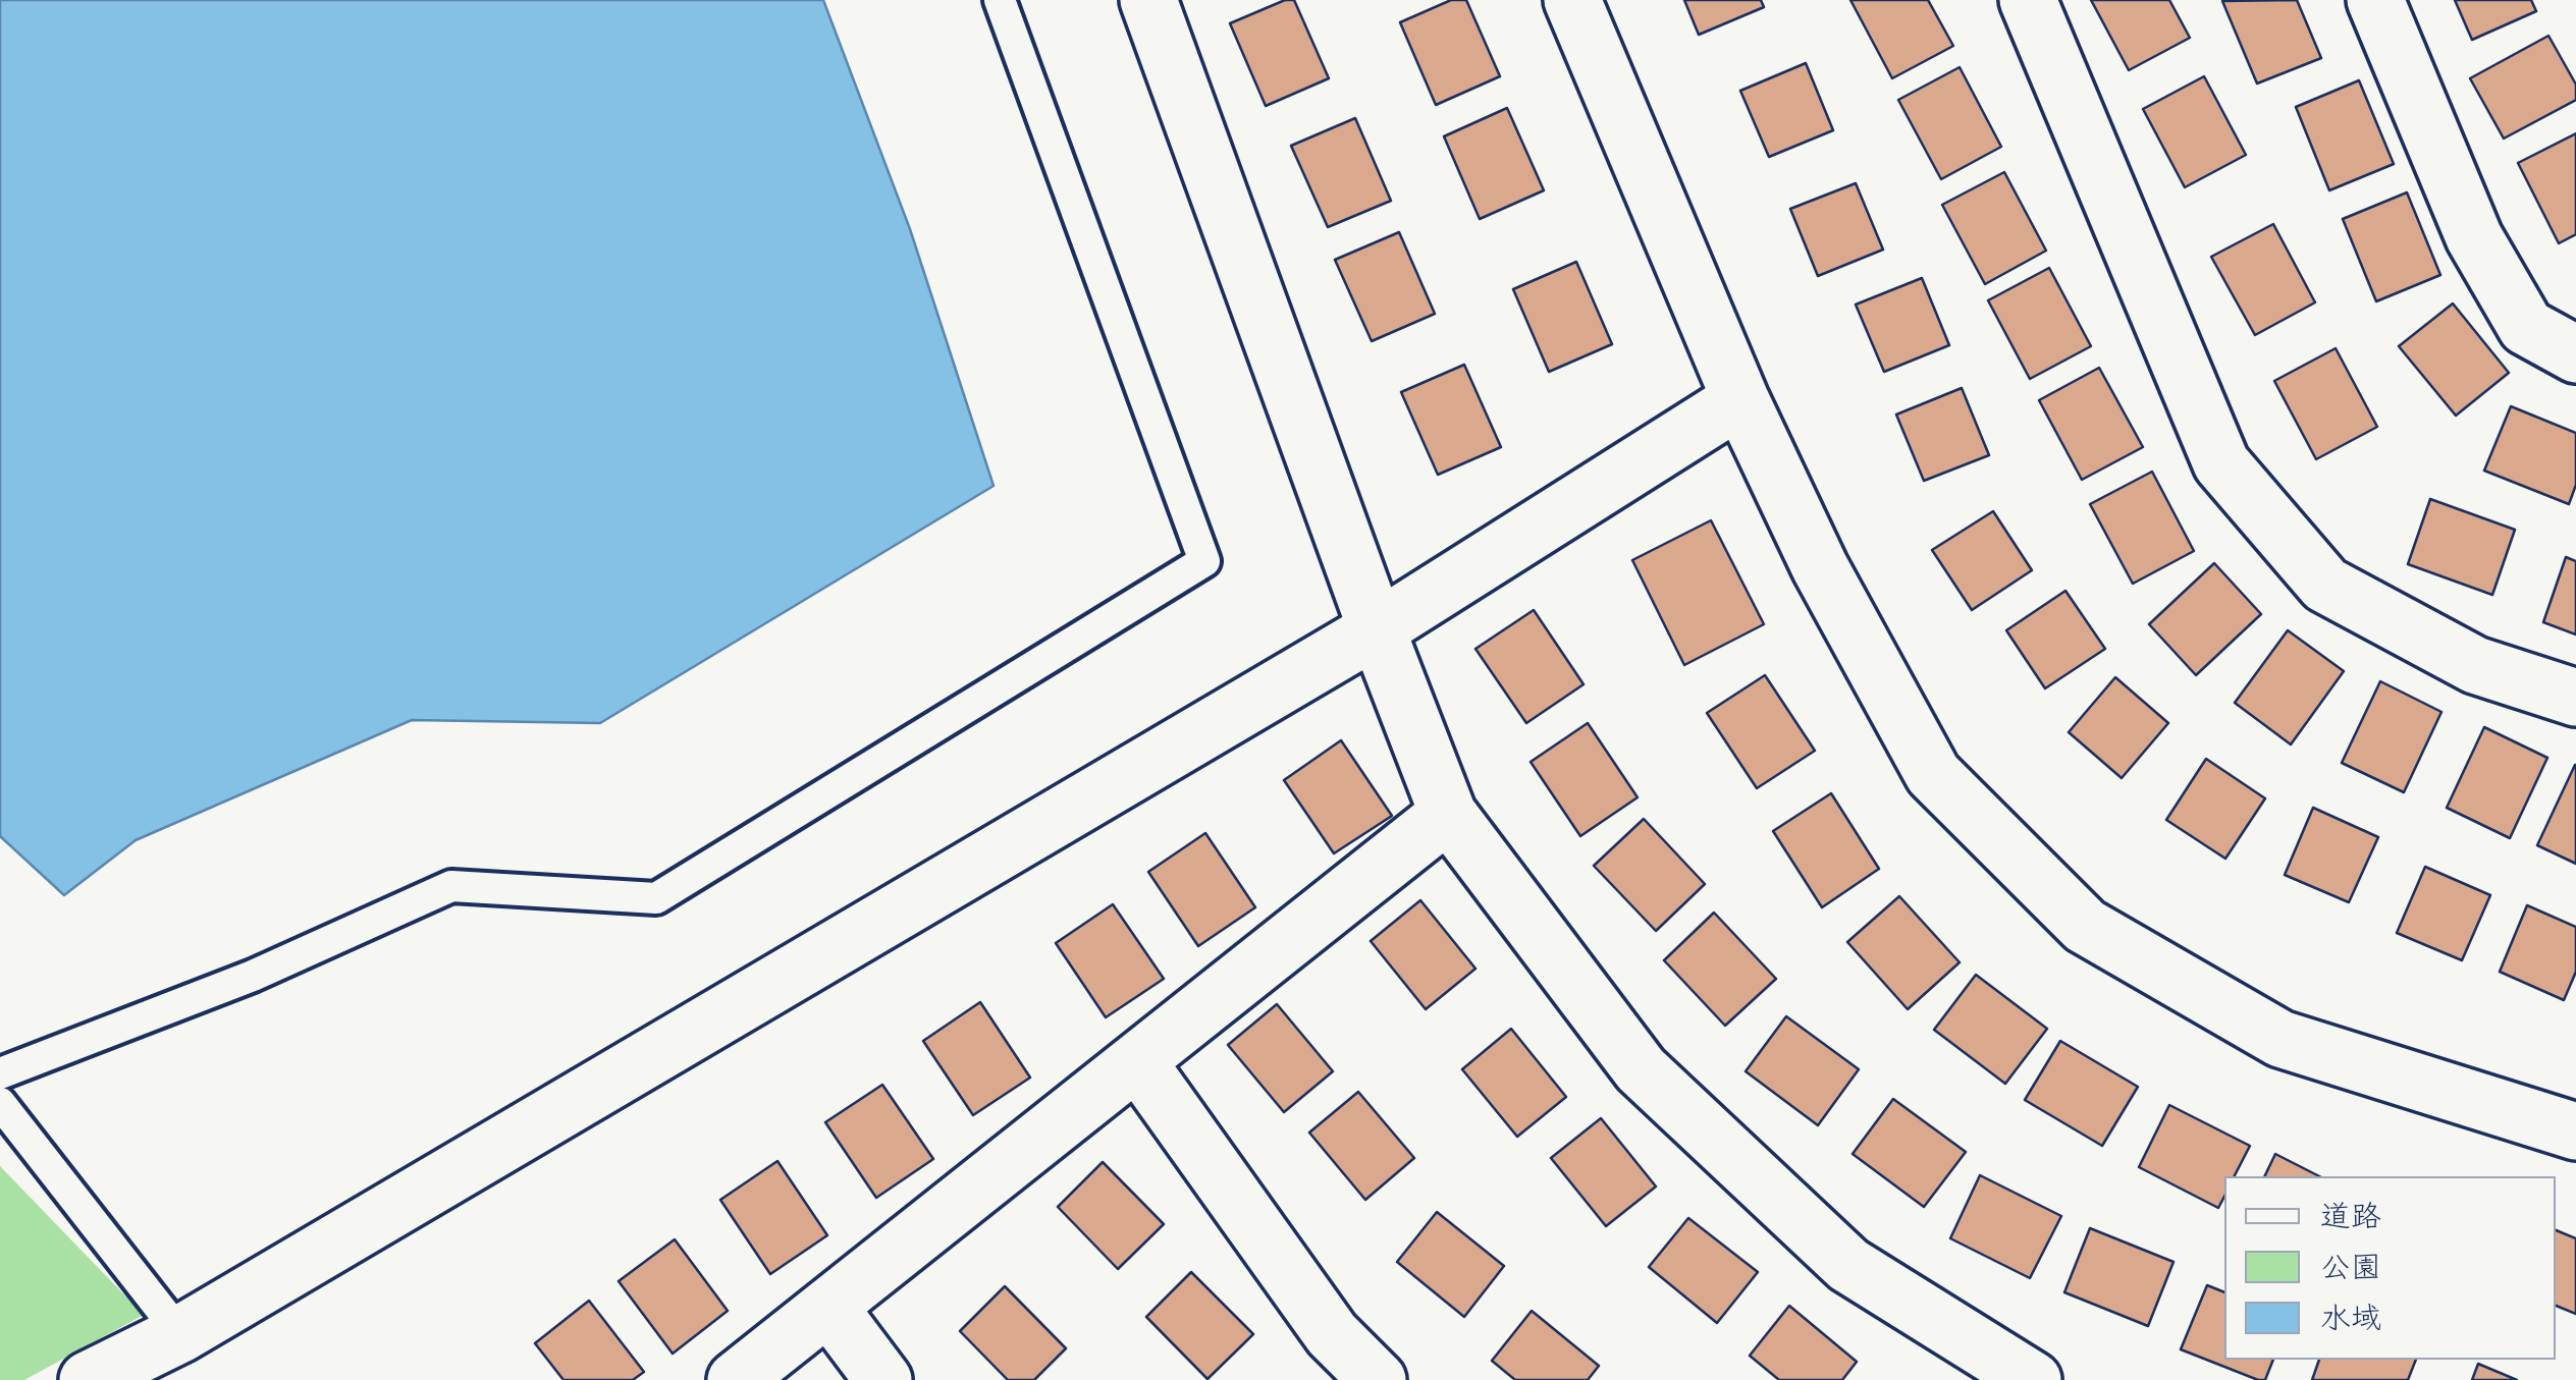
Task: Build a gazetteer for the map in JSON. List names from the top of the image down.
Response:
{
  "legend": ["道路", "公園", "水域"]
}
